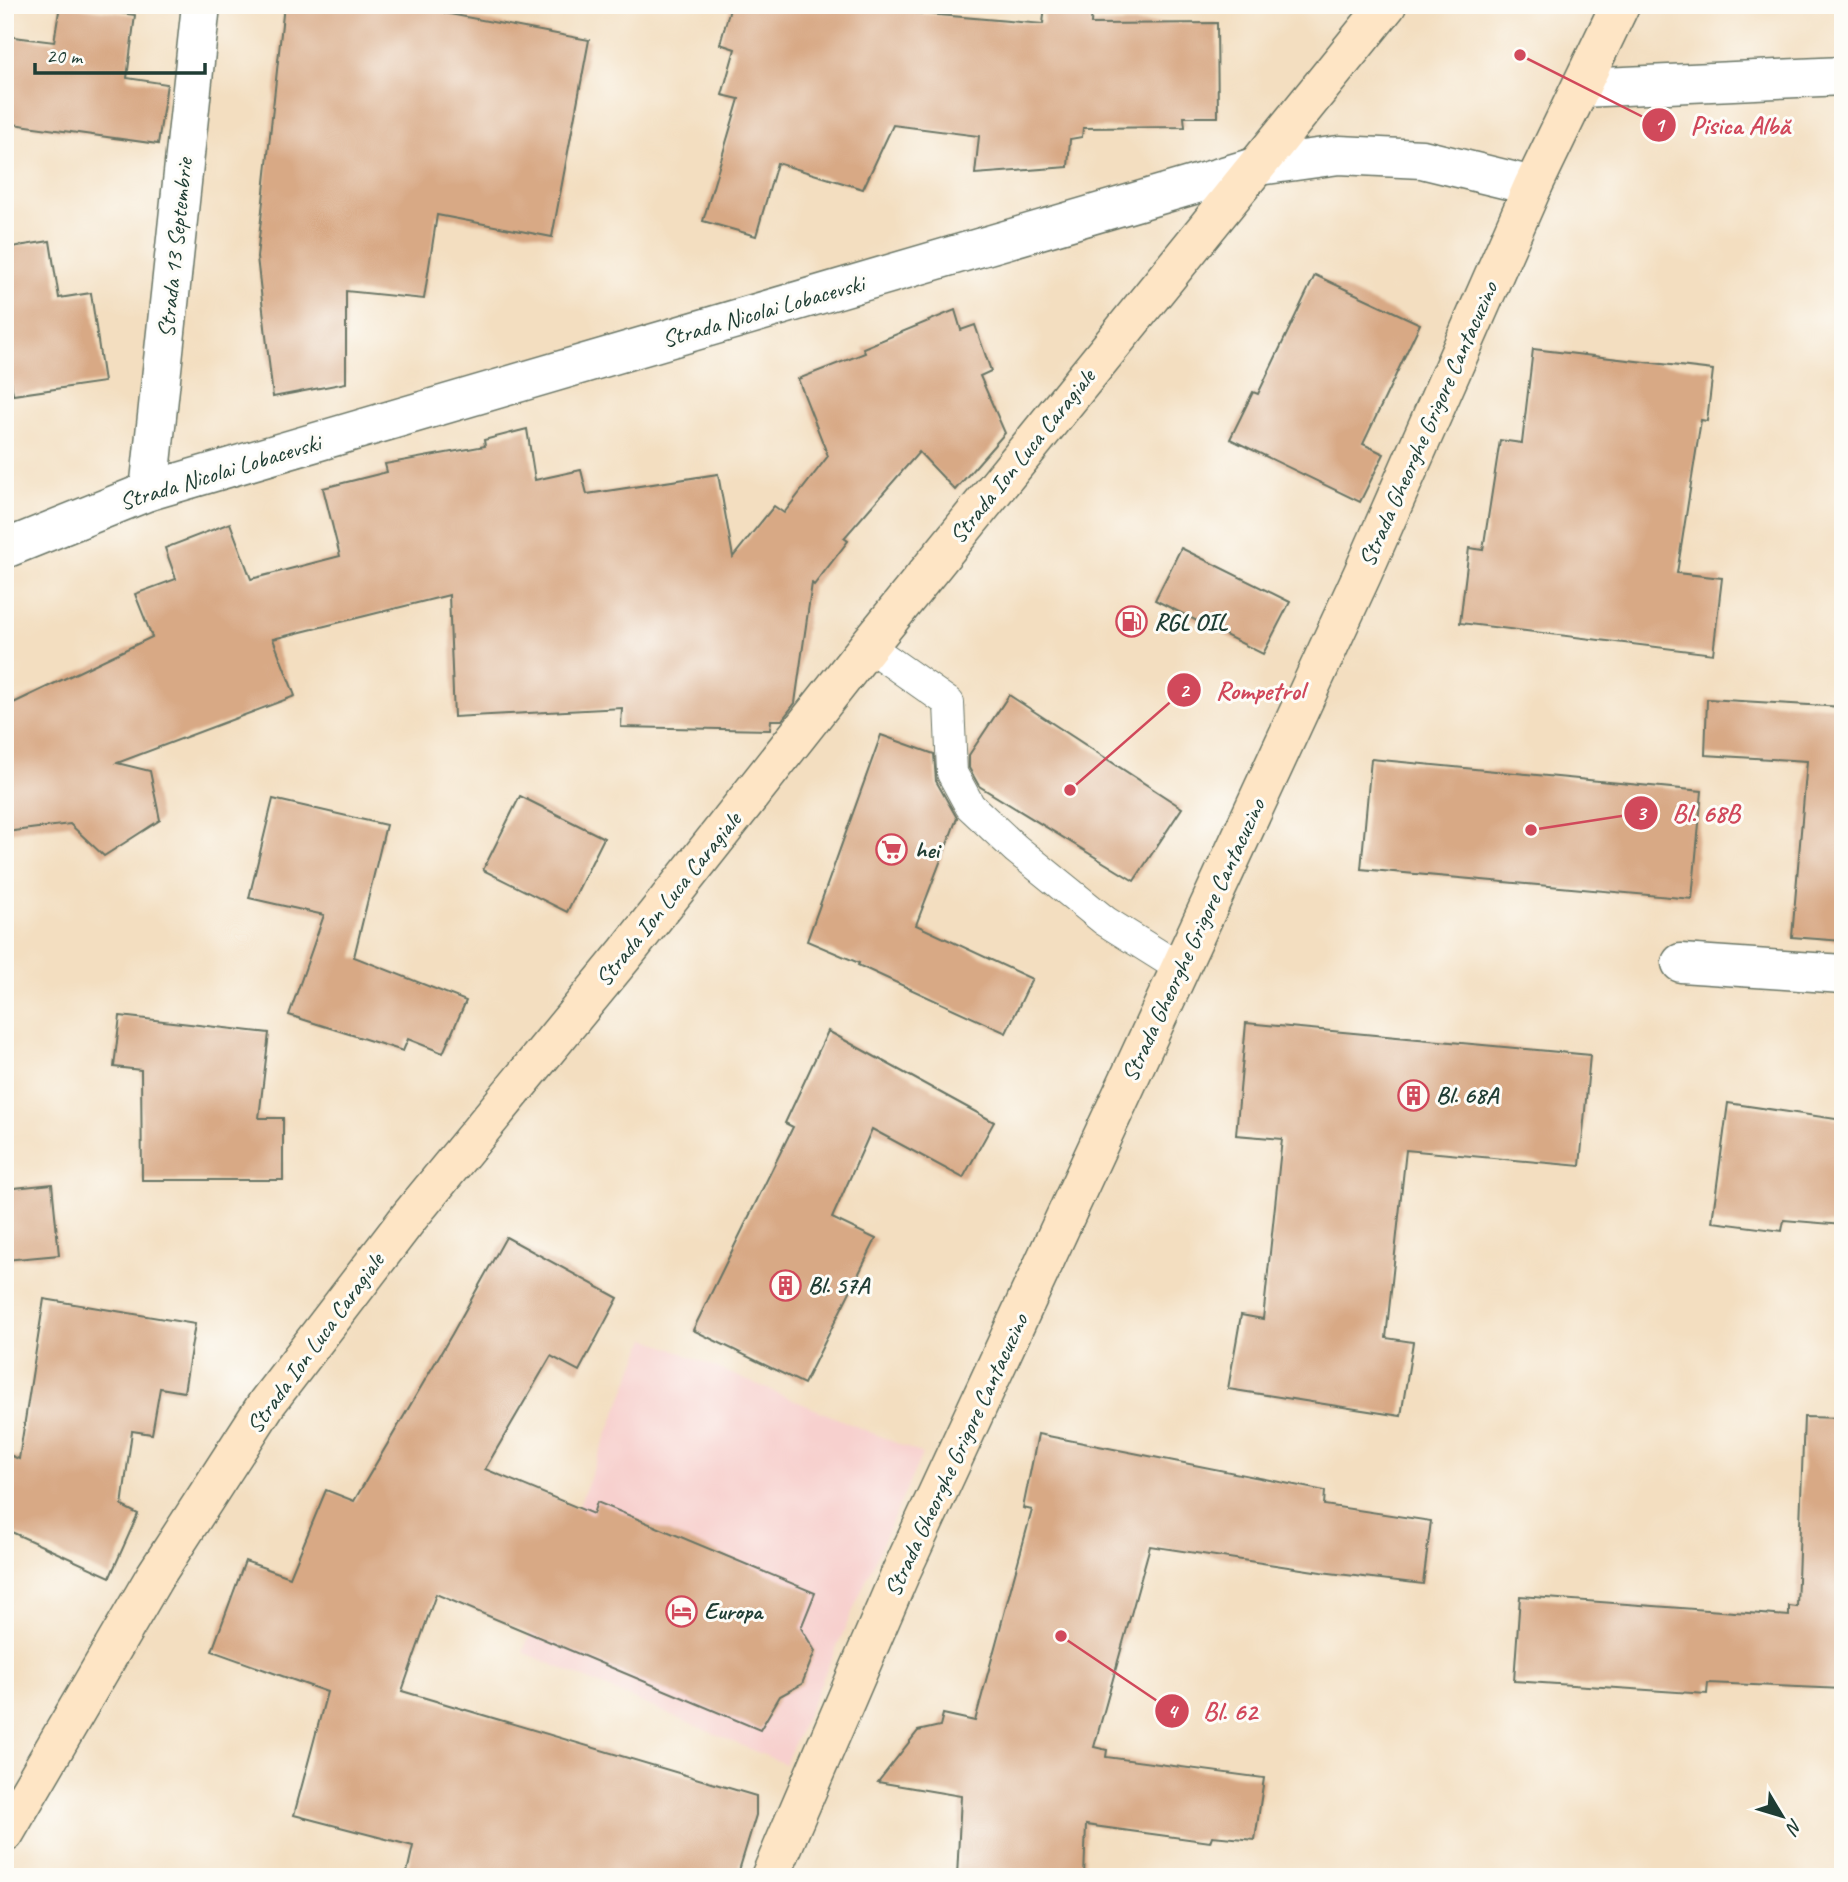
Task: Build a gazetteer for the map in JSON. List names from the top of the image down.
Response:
{
  "streets": {
    "main road": ["Strada Gheorghe Grigore Cantacuzino", "Strada Ion Luca Caragiale"],
    "street": ["Strada 13 Septembrie", "Strada Nicolai Lobacevski"]
  },
  "crossings": [
    ["Strada 13 Septembrie", "Strada Nicolai Lobacevski"],
    ["Strada Nicolai Lobacevski", "Strada Gheorghe Grigore Cantacuzino"],
    ["Strada Nicolai Lobacevski", "Strada Ion Luca Caragiale"]
  ],
  "places": {
    "other": [
      "Pisica Albă",
      "Rompetrol",
      "Bl. 68B",
      "Bl. 62"
    ],
    "fuel station": ["RGL OIL"],
    "supermarket": ["hei"],
    "building": ["Bl. 68A", "Bl. 57A"],
    "hotel": ["Europa"]
  },
  "scale_bar": "20 m",
  "north": "bottom right"
}
